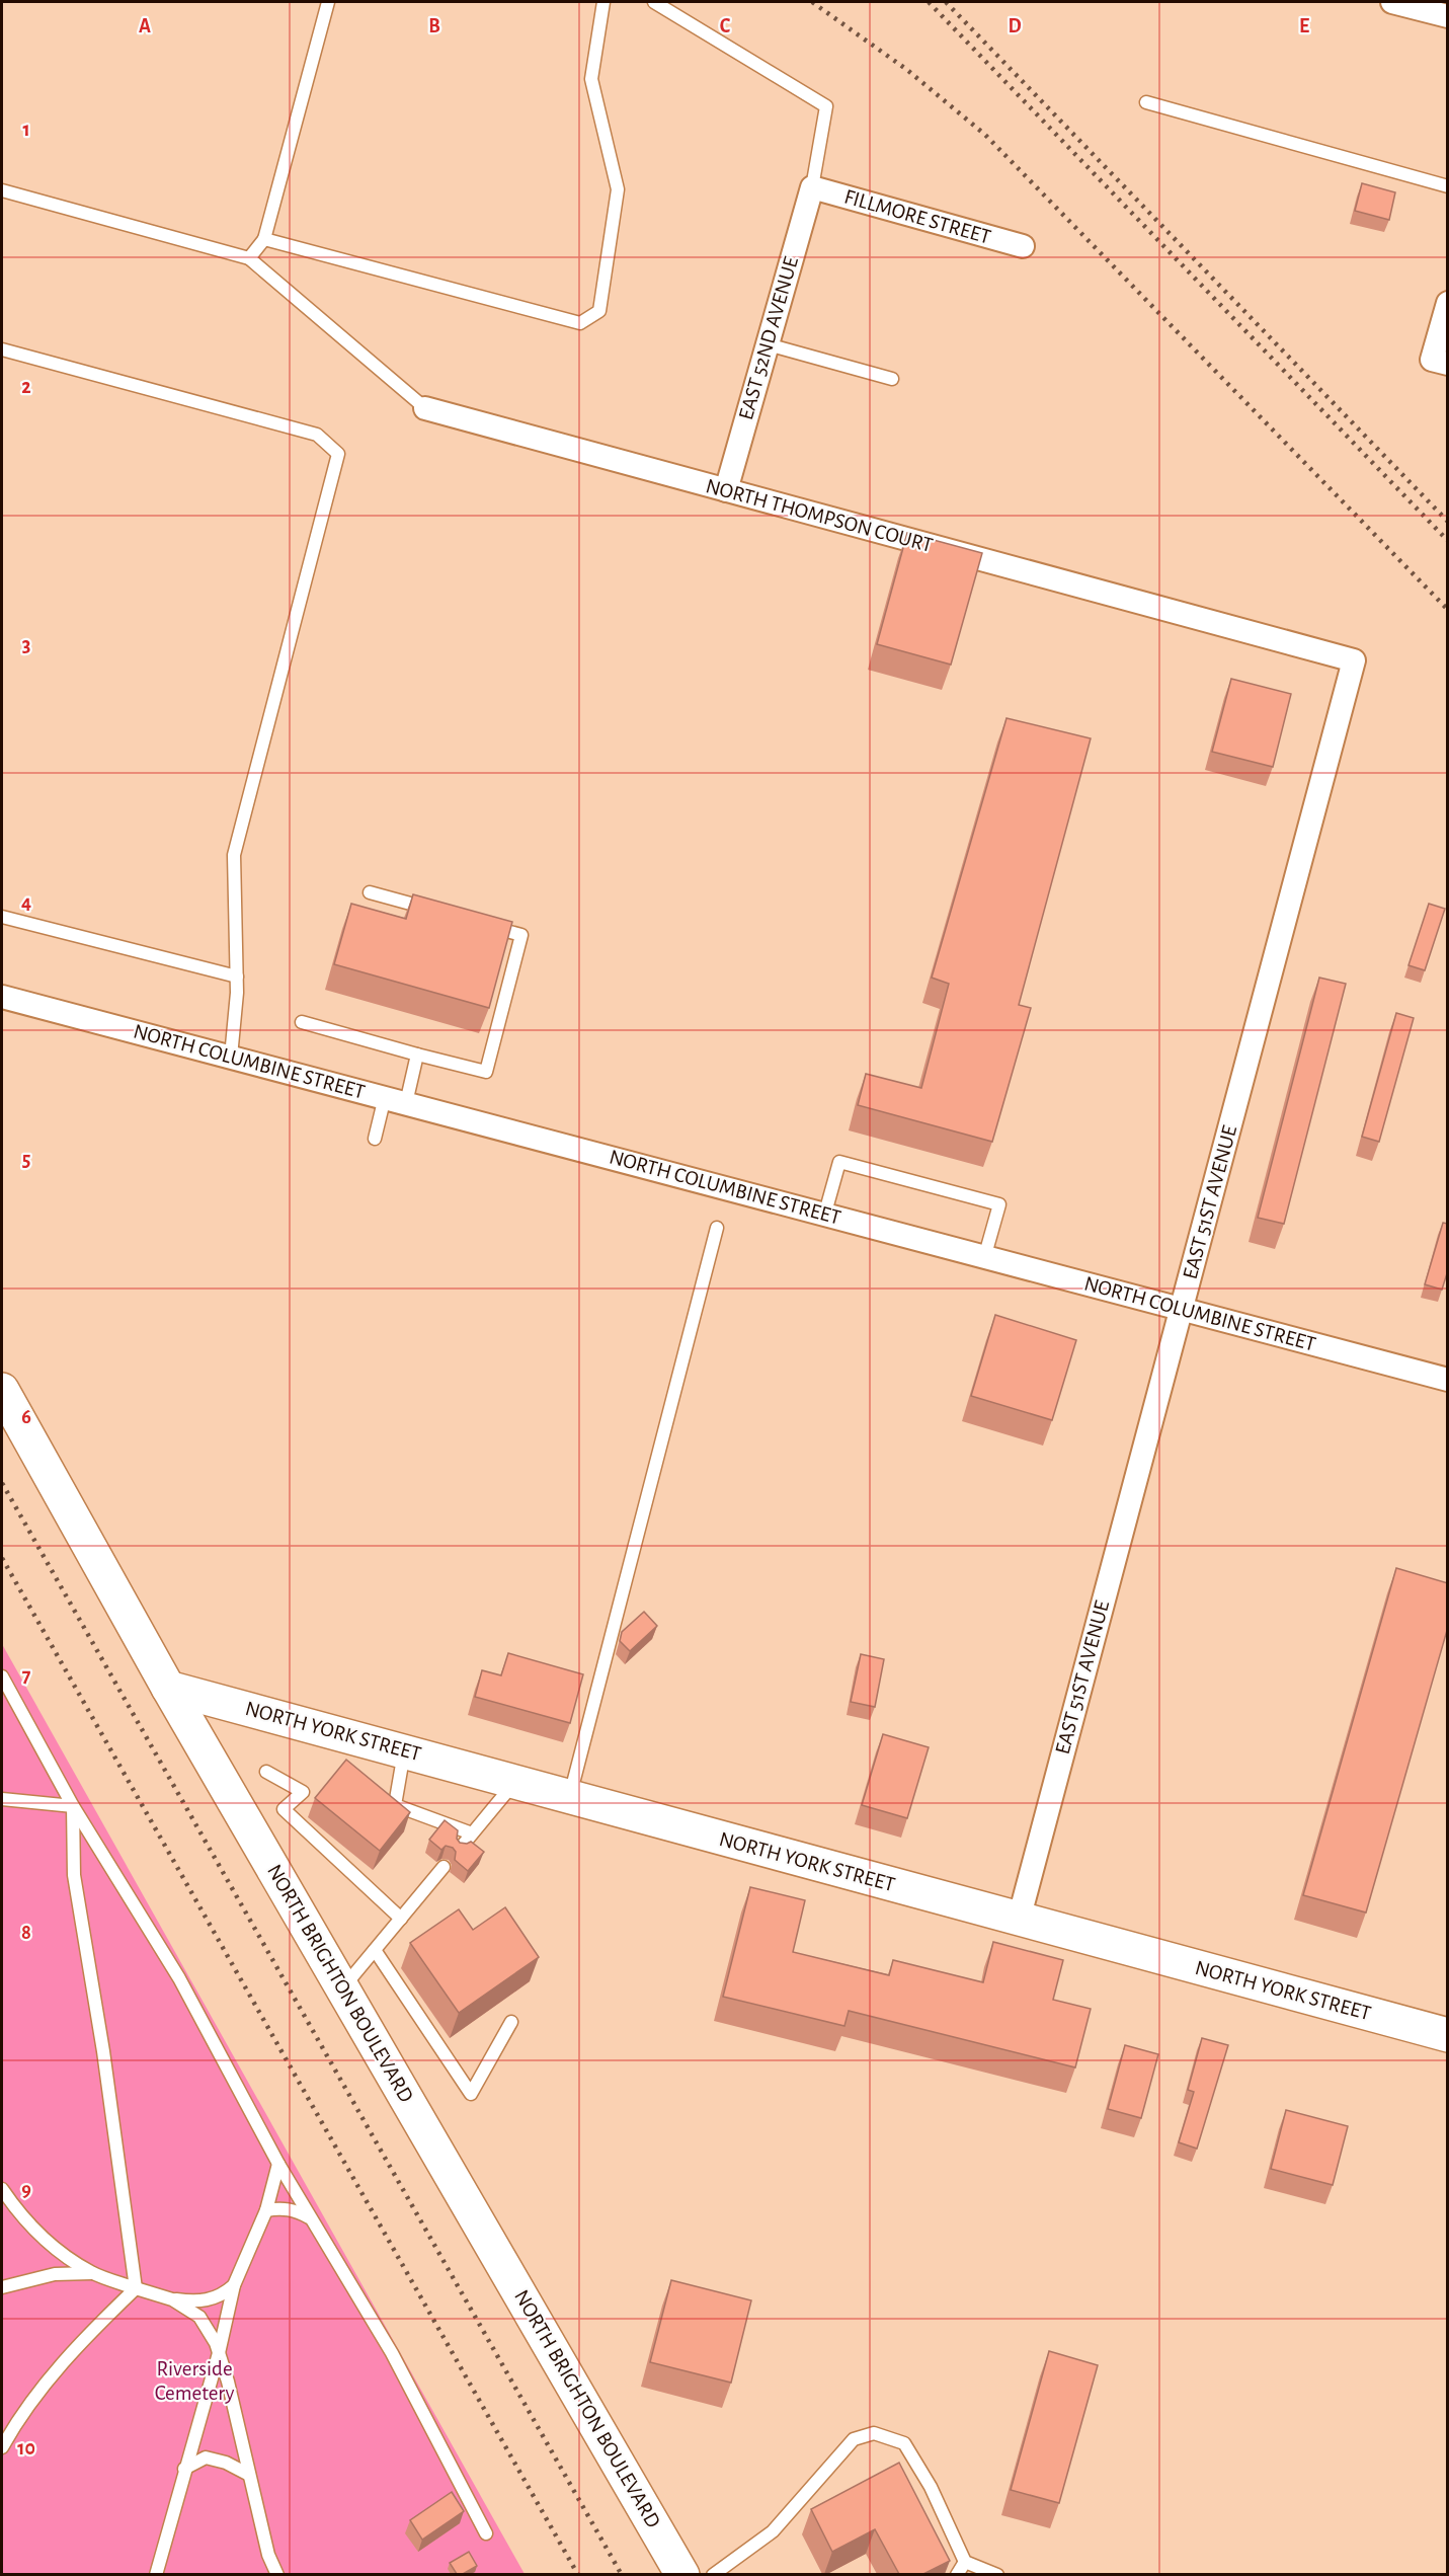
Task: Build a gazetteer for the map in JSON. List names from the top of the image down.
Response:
{
  "streets": {
    "main road": ["NORTH YORK STREET", "NORTH BRIGHTON BOULEVARD"],
    "street": [
      "FILLMORE STREET",
      "EAST 52ND AVENUE",
      "NORTH THOMPSON COURT",
      "NORTH COLUMBINE STREET",
      "EAST 51ST AVENUE"
    ]
  },
  "crossings": [
    ["FILLMORE STREET", "EAST 52ND AVENUE"],
    ["EAST 52ND AVENUE", "NORTH THOMPSON COURT"],
    ["NORTH THOMPSON COURT", "EAST 51ST AVENUE"],
    ["NORTH COLUMBINE STREET", "EAST 51ST AVENUE"],
    ["EAST 51ST AVENUE", "NORTH YORK STREET"],
    ["NORTH YORK STREET", "NORTH BRIGHTON BOULEVARD"]
  ],
  "parks": ["Riverside Cemetery"],
  "grid": {
    "columns": [
      "A",
      "B",
      "C",
      "D",
      "E"
    ],
    "rows": [
      "1",
      "2",
      "3",
      "4",
      "5",
      "6",
      "7",
      "8",
      "9",
      "10"
    ]
  }
}
